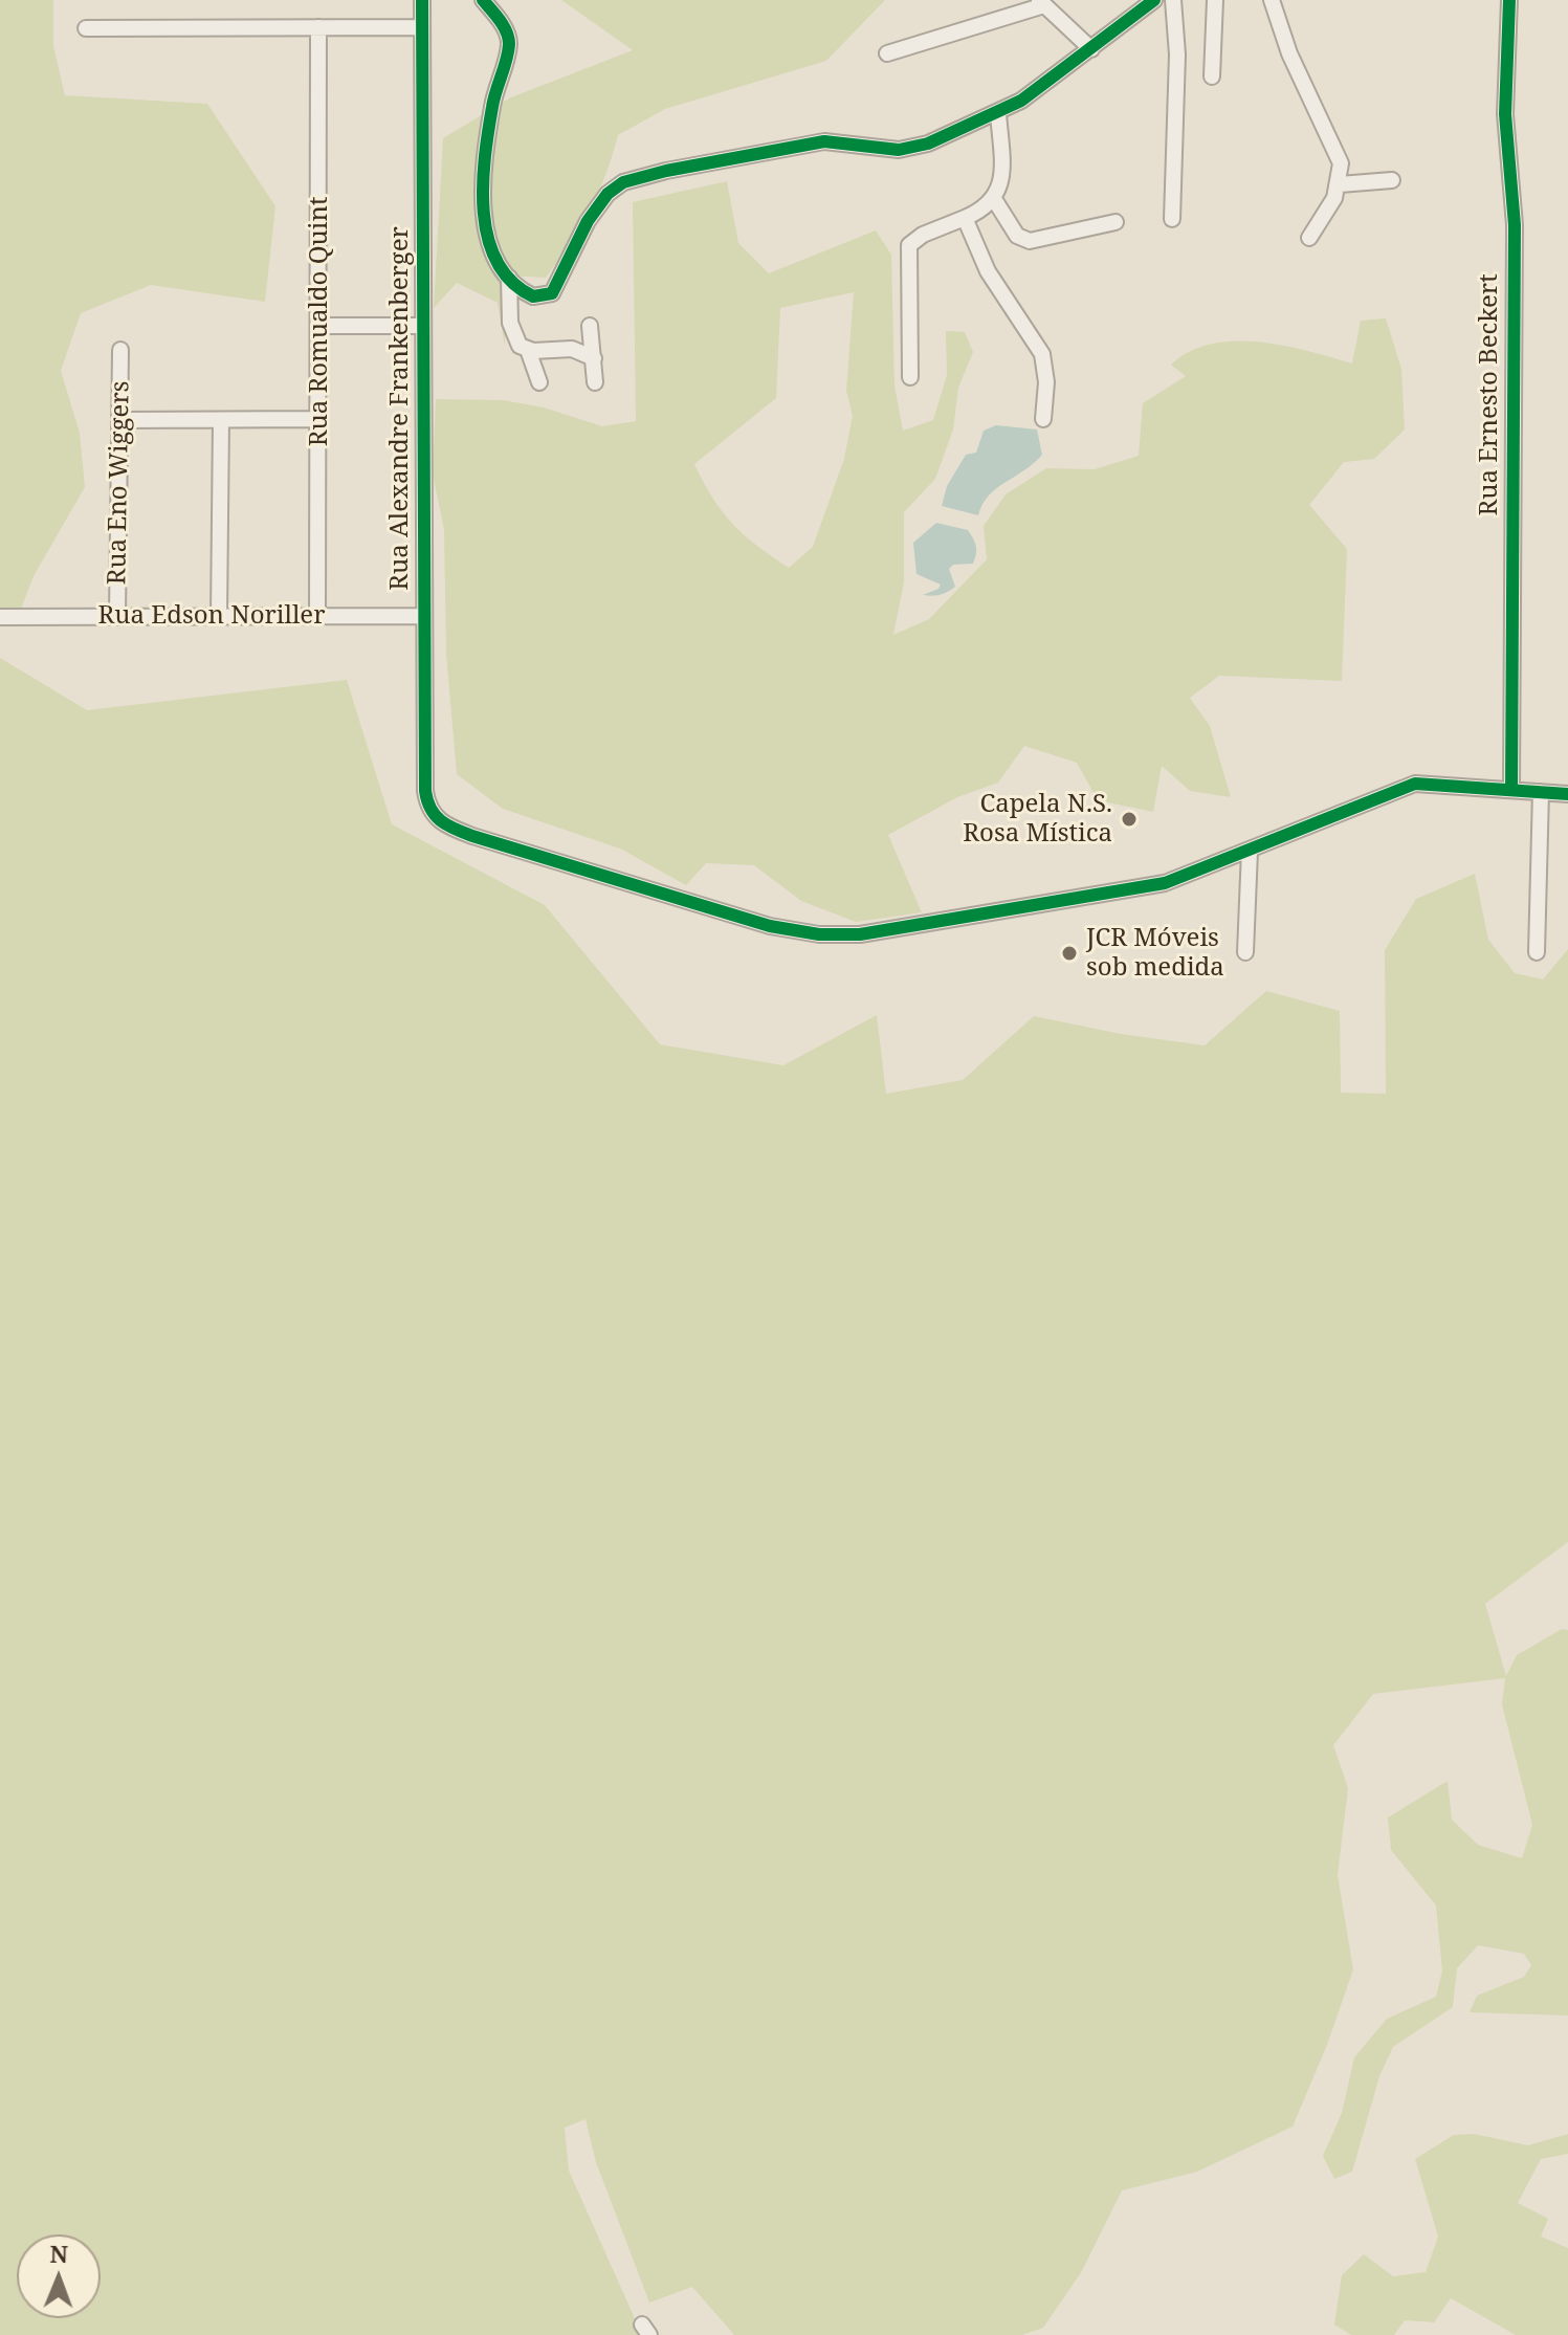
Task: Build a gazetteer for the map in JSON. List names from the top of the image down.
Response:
{
  "streets": {
    "street": [
      "Rua Romualdo Quint",
      "Rua Ernesto Beckert",
      "Rua Alexandre Frankenberger",
      "Rua Eno Wiggers",
      "Rua Edson Noriller"
    ]
  },
  "crossings": [
    ["Rua Romualdo Quint", "Rua Edson Noriller"],
    ["Rua Alexandre Frankenberger", "Rua Edson Noriller"],
    ["Rua Eno Wiggers", "Rua Edson Noriller"]
  ],
  "places": ["Capela N.S. Rosa Mística", "JCR Móveis sob medida"],
  "north": "top"
}
